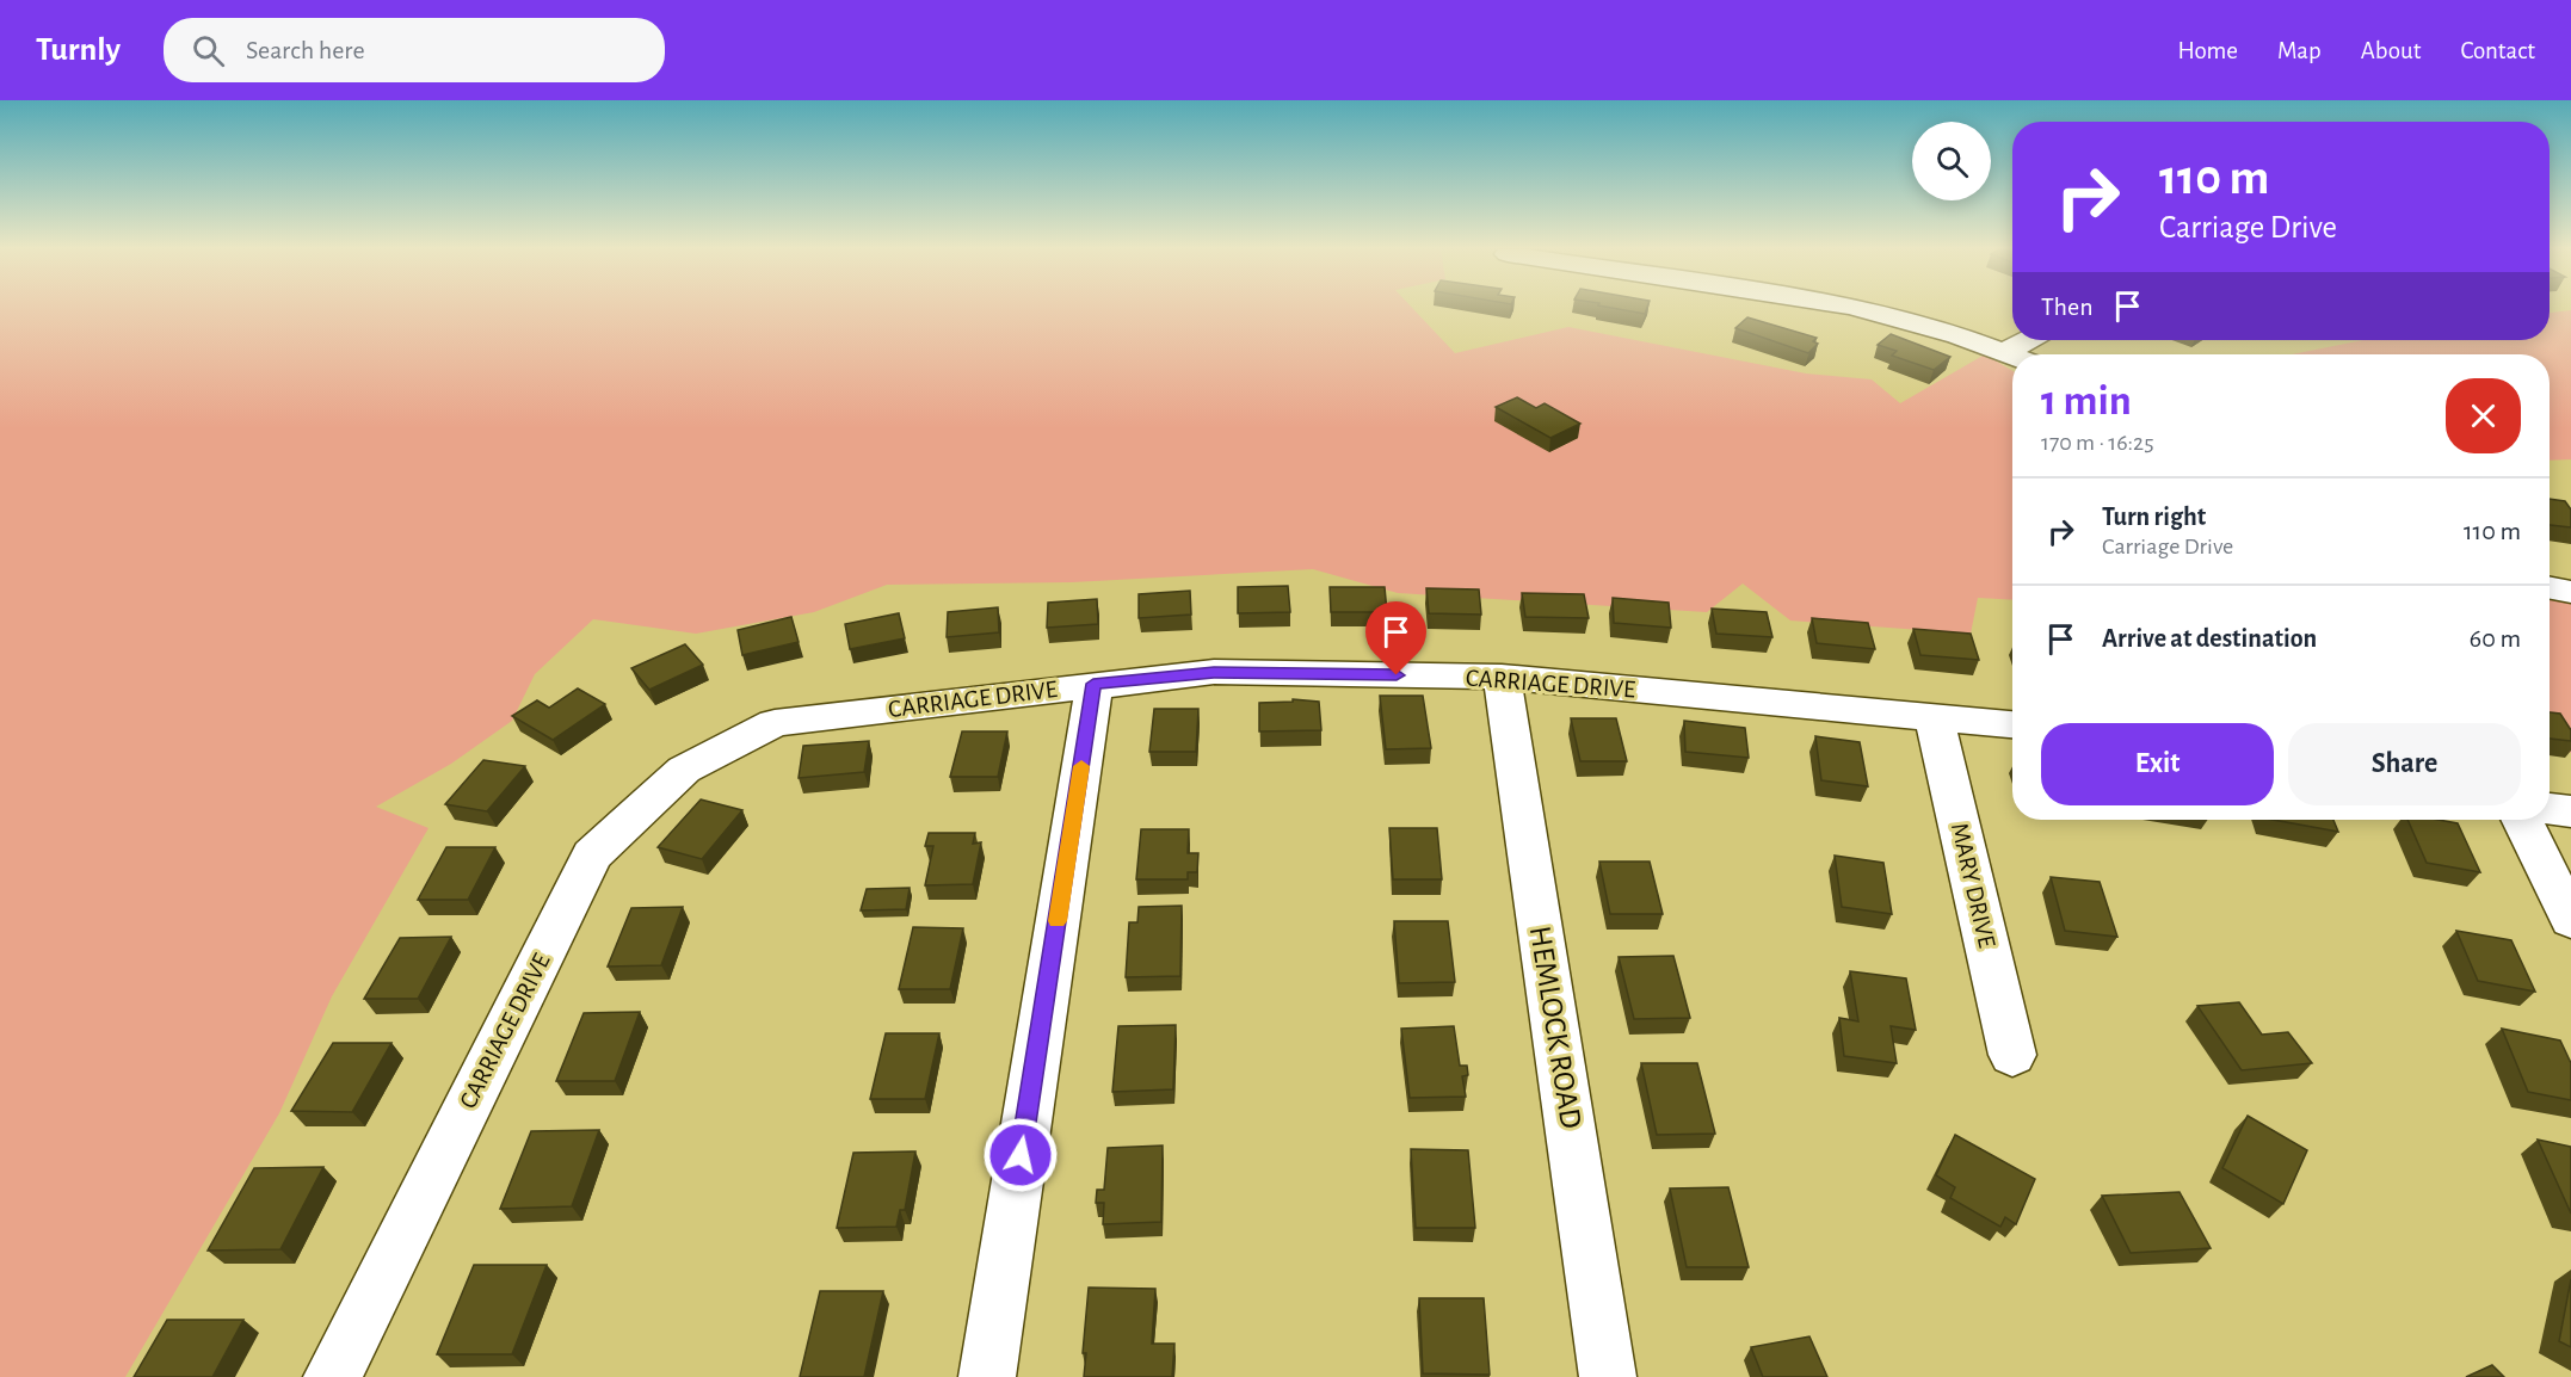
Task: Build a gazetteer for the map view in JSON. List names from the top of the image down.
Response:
{
  "streets": {
    "street": ["CARRIAGE DRIVE", "MARY DRIVE", "HEMLOCK ROAD"]
  },
  "crossings": [
    ["CARRIAGE DRIVE", "MARY DRIVE"],
    ["CARRIAGE DRIVE", "HEMLOCK ROAD"]
  ],
  "page": {
    "header": "Turnly",
    "search": "Search here",
    "nav": [
      "Home",
      "Map",
      "About",
      "Contact"
    ],
    "turn": ["110 m", "Carriage Drive"],
    "then": "Then",
    "heading": ["1 min", "170 m · 16:25"],
    "list": [
      {
        "name": "Turn right",
        "note": "Carriage Drive",
        "value": "110 m"
      },
      {
        "name": "Arrive at destination",
        "value": "60 m"
      }
    ],
    "buttons": ["Exit", "Share"]
  }
}
